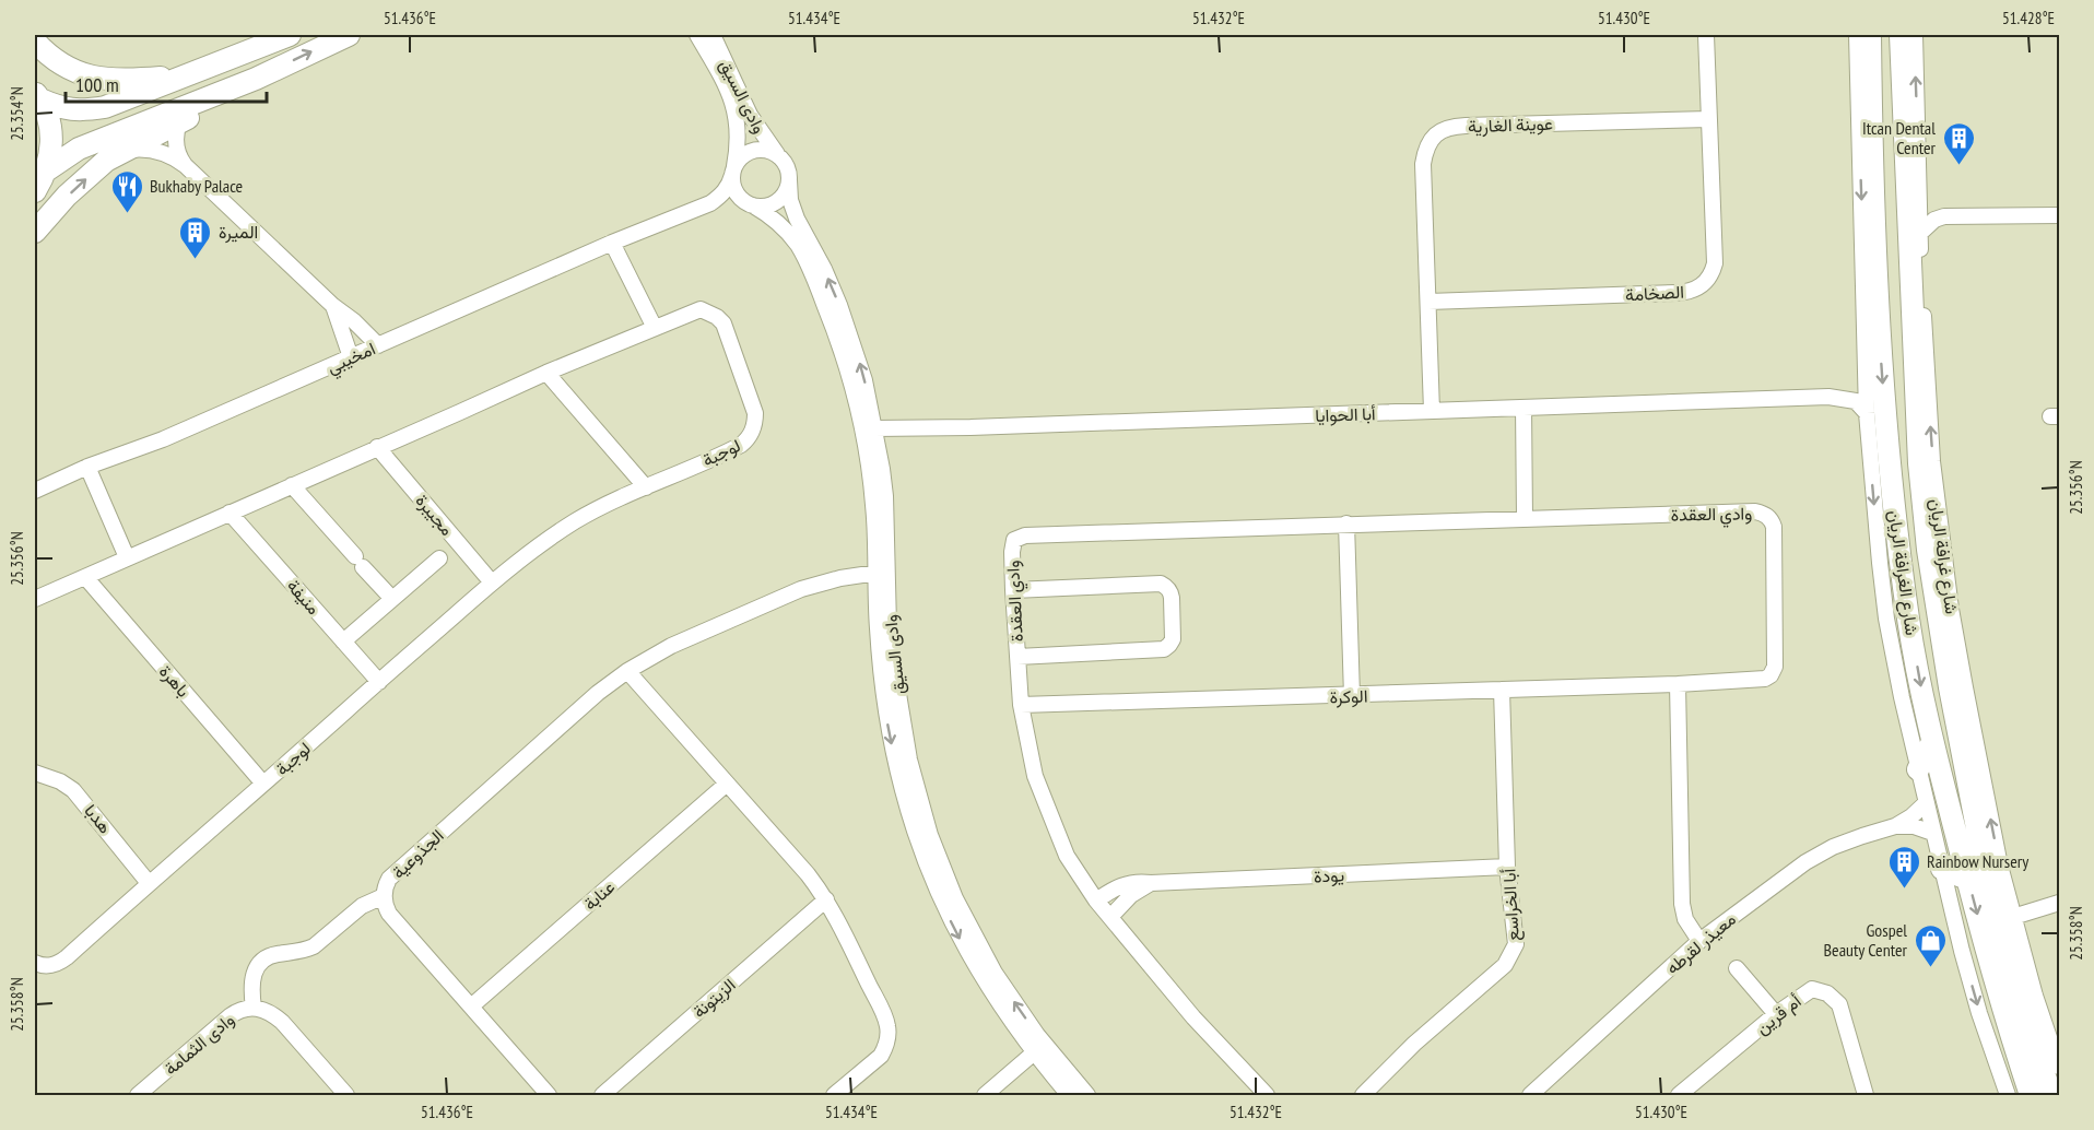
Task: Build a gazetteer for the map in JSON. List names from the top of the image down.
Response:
{
  "streets": {
    "main road": ["شارع الغرافة الريان"],
    "street": [
      "وادى السيق",
      "عوينة الغارية",
      "الصخامة",
      "امخيبي",
      "أبا الحوايا",
      "لوجبة",
      "وادي العقدة",
      "مجيبرة",
      "شارع غرافة الريان",
      "منيفة",
      "باهرة",
      "الوكرة",
      "هدبا",
      "الجذوعية",
      "يودة",
      "عنابة",
      "أبا الخراسع",
      "معيذر لقرطه",
      "الزيتونة",
      "أم قرين",
      "وادى الثمامة"
    ]
  },
  "crossings": [
    ["وادى السيق", "امخيبي"],
    ["وادى السيق", "أبا الحوايا"],
    ["وادى السيق", "الجذوعية"],
    ["عوينة الغارية", "الصخامة"],
    ["عوينة الغارية", "أبا الحوايا"],
    ["أبا الحوايا", "شارع الغرافة الريان"],
    ["لوجبة", "مجيبرة"],
    ["لوجبة", "منيفة"],
    ["لوجبة", "باهرة"],
    ["لوجبة", "هدبا"],
    ["وادي العقدة", "الوكرة"],
    ["وادي العقدة", "يودة"],
    ["شارع الغرافة الريان", "معيذر لقرطه"],
    ["الوكرة", "أبا الخراسع"],
    ["الجذوعية", "عنابة"],
    ["يودة", "أبا الخراسع"]
  ],
  "one_way": ["شارع غرافة الريان", "شارع الغرافة الريان"],
  "places": {
    "building": ["Itcan Dental Center", "الميرة", "Rainbow Nursery"],
    "restaurant": ["Bukhaby Palace"],
    "shop": ["Gospel Beauty Center"]
  },
  "scale_bar": "100 m",
  "coordinates": [
    "51.436°E",
    "51.434°E",
    "51.432°E",
    "51.430°E",
    "51.428°E",
    "25.354°N",
    "25.356°N",
    "25.358°N"
  ]
}
